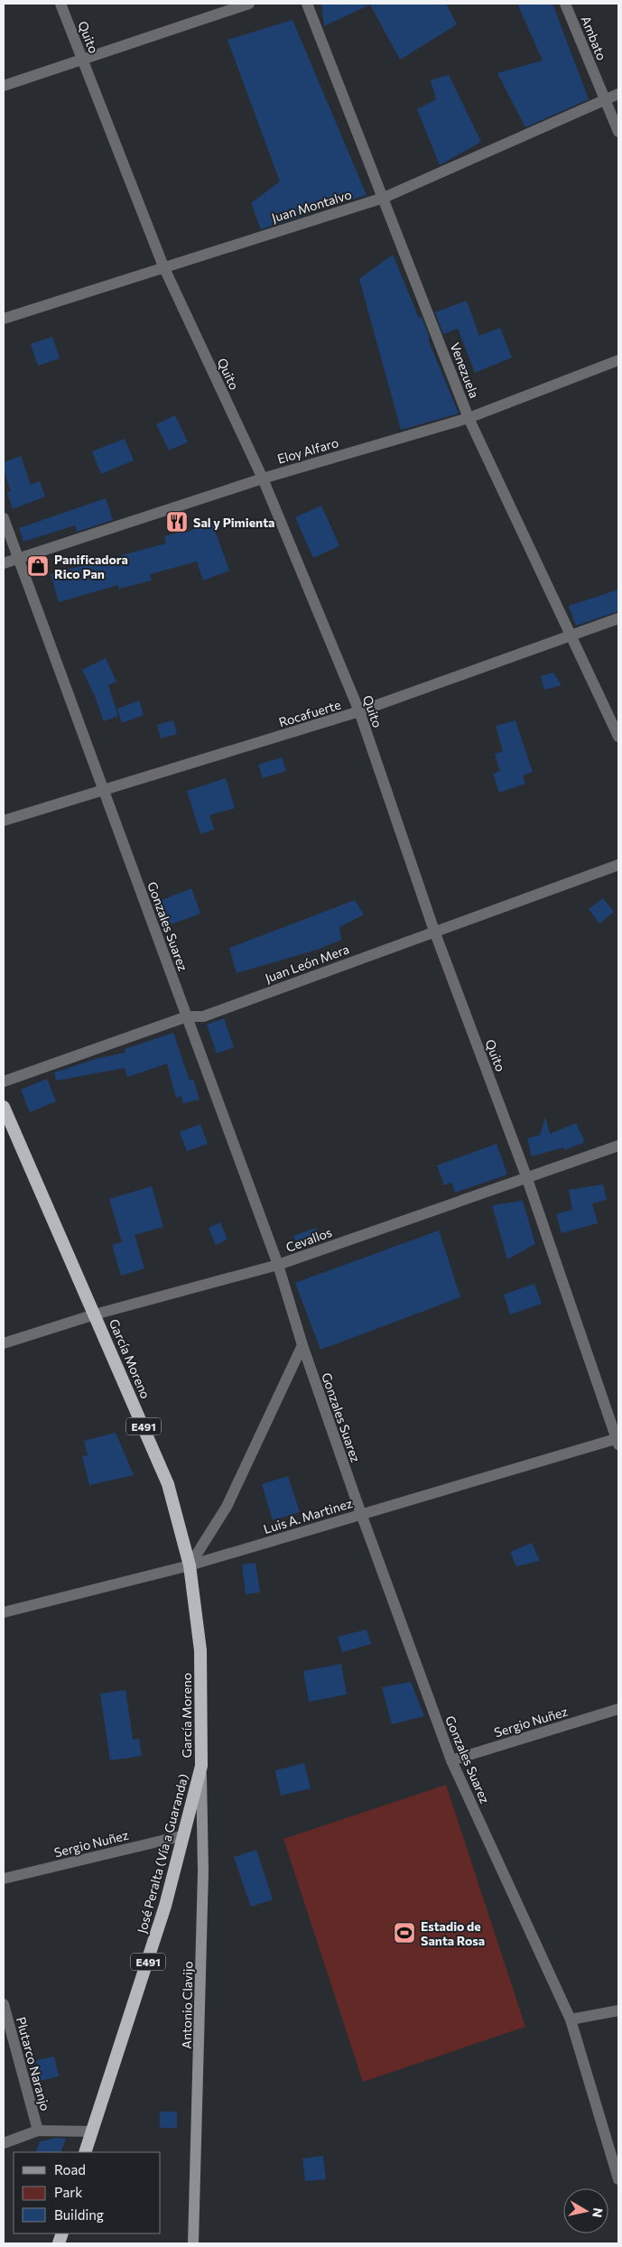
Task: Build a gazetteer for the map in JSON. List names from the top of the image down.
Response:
{
  "streets": {
    "highway": ["García Moreno", "E491", "José Peralta (Vía a Guaranda)"],
    "main road": ["Antonio Clavijo"],
    "street": [
      "Quito",
      "Ambato",
      "Juan Montalvo",
      "Venezuela",
      "Eloy Alfaro",
      "Rocafuerte",
      "Gonzales Suarez",
      "Juan León Mera",
      "Cevallos",
      "Luis A. Martinez",
      "Sergio Nuñez",
      "Plutarco Naranjo"
    ]
  },
  "crossings": [
    ["Quito", "Juan Montalvo"],
    ["Quito", "Eloy Alfaro"],
    ["Quito", "Rocafuerte"],
    ["Quito", "Juan León Mera"],
    ["Quito", "Cevallos"],
    ["Quito", "Luis A. Martinez"],
    ["Ambato", "Juan Montalvo"],
    ["Juan Montalvo", "Venezuela"],
    ["Venezuela", "Eloy Alfaro"],
    ["Venezuela", "Rocafuerte"],
    ["Eloy Alfaro", "Gonzales Suarez"],
    ["Rocafuerte", "Gonzales Suarez"],
    ["Gonzales Suarez", "Juan León Mera"],
    ["Gonzales Suarez", "Cevallos"],
    ["Gonzales Suarez", "Luis A. Martinez"],
    ["Gonzales Suarez", "Sergio Nuñez"],
    ["Cevallos", "García Moreno"],
    ["García Moreno", "Luis A. Martinez"],
    ["García Moreno", "José Peralta (Vía a Guaranda)"],
    ["García Moreno", "Antonio Clavijo"],
    ["Sergio Nuñez", "José Peralta (Vía a Guaranda)"],
    ["José Peralta (Vía a Guaranda)", "Antonio Clavijo"]
  ],
  "places": {
    "restaurant": ["Sal y Pimienta"],
    "shop": ["Panificadora Rico Pan"],
    "sports": ["Estadio de Santa Rosa"]
  },
  "legend": ["Road", "Park", "Building"],
  "north": "right"
}
